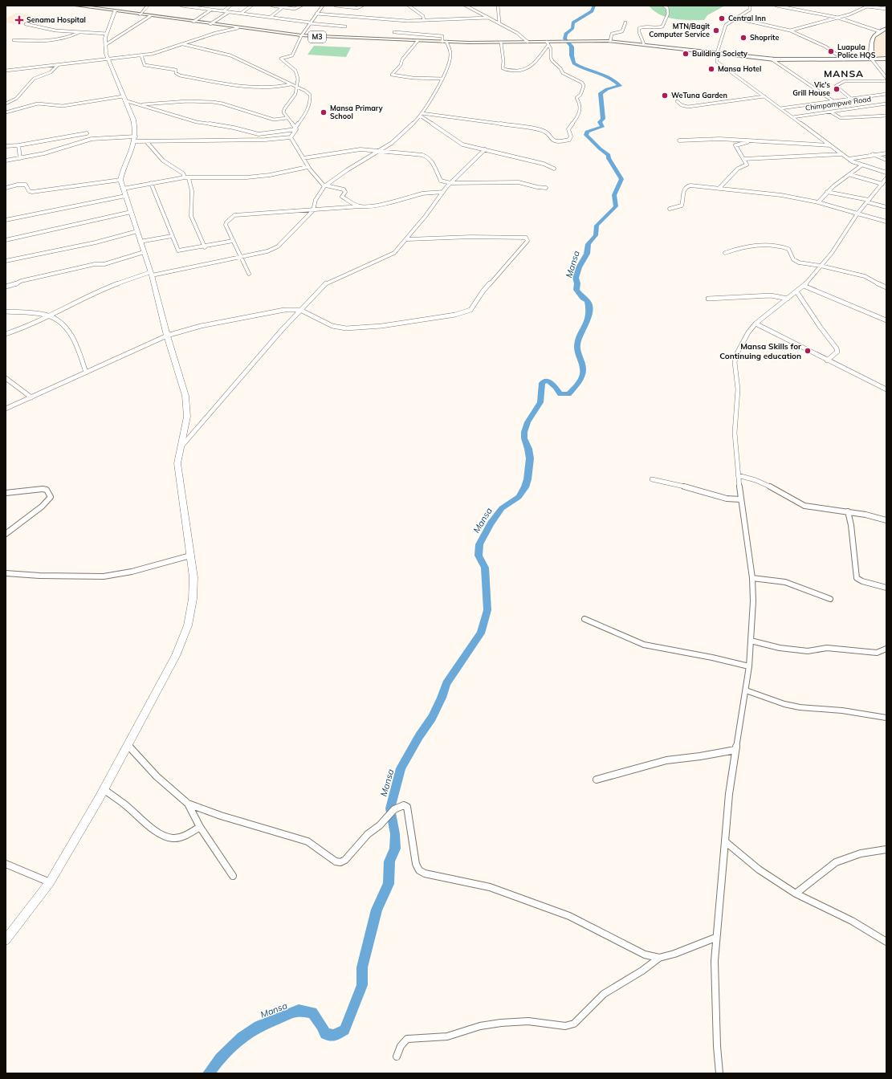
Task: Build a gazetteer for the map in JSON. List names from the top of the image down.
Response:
{
  "streets": {
    "main road": ["M3"],
    "street": ["Chimpampwe Road"]
  },
  "crossings": [
    ["M3", "Chimpampwe Road"]
  ],
  "districts": ["MANSA"],
  "water": ["Mansa"],
  "places": {
    "other": [
      "Central Inn",
      "MTN/Bagit Computer Service",
      "Shoprite",
      "Luapula Police HQS",
      "Building Society",
      "Mansa Hotel",
      "Vic's Grill House",
      "WeTuna Garden",
      "Mansa Primary School",
      "Mansa Skills for Continuing education"
    ],
    "health": ["Senama Hospital"]
  }
}
